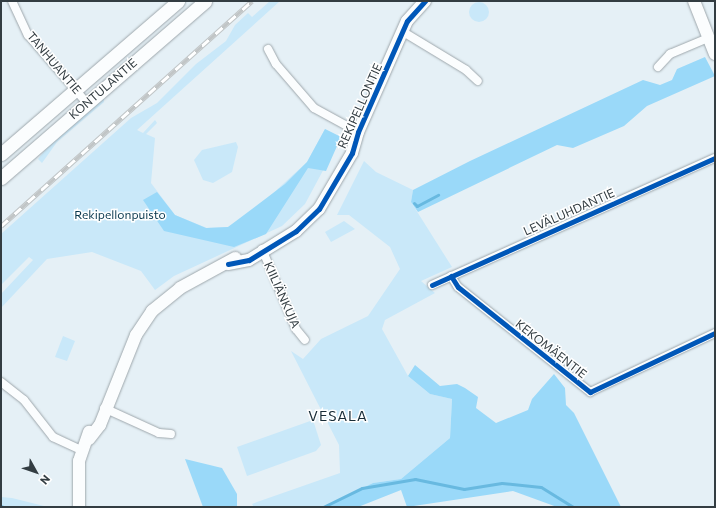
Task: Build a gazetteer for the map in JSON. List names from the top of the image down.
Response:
{
  "streets": {
    "main road": ["KONTULANTIE"],
    "street": [
      "TANHUANTIE",
      "REKIPELLONTIE",
      "LEVÄLUHDANTIE",
      "KIILIÄNKUJA",
      "KEKOMÄENTIE"
    ]
  },
  "crossings": [
    ["TANHUANTIE", "KONTULANTIE"],
    ["REKIPELLONTIE", "KIILIÄNKUJA"],
    ["LEVÄLUHDANTIE", "KEKOMÄENTIE"]
  ],
  "districts": ["VESALA"],
  "parks": ["Rekipellonpuisto"],
  "north": "bottom right"
}
